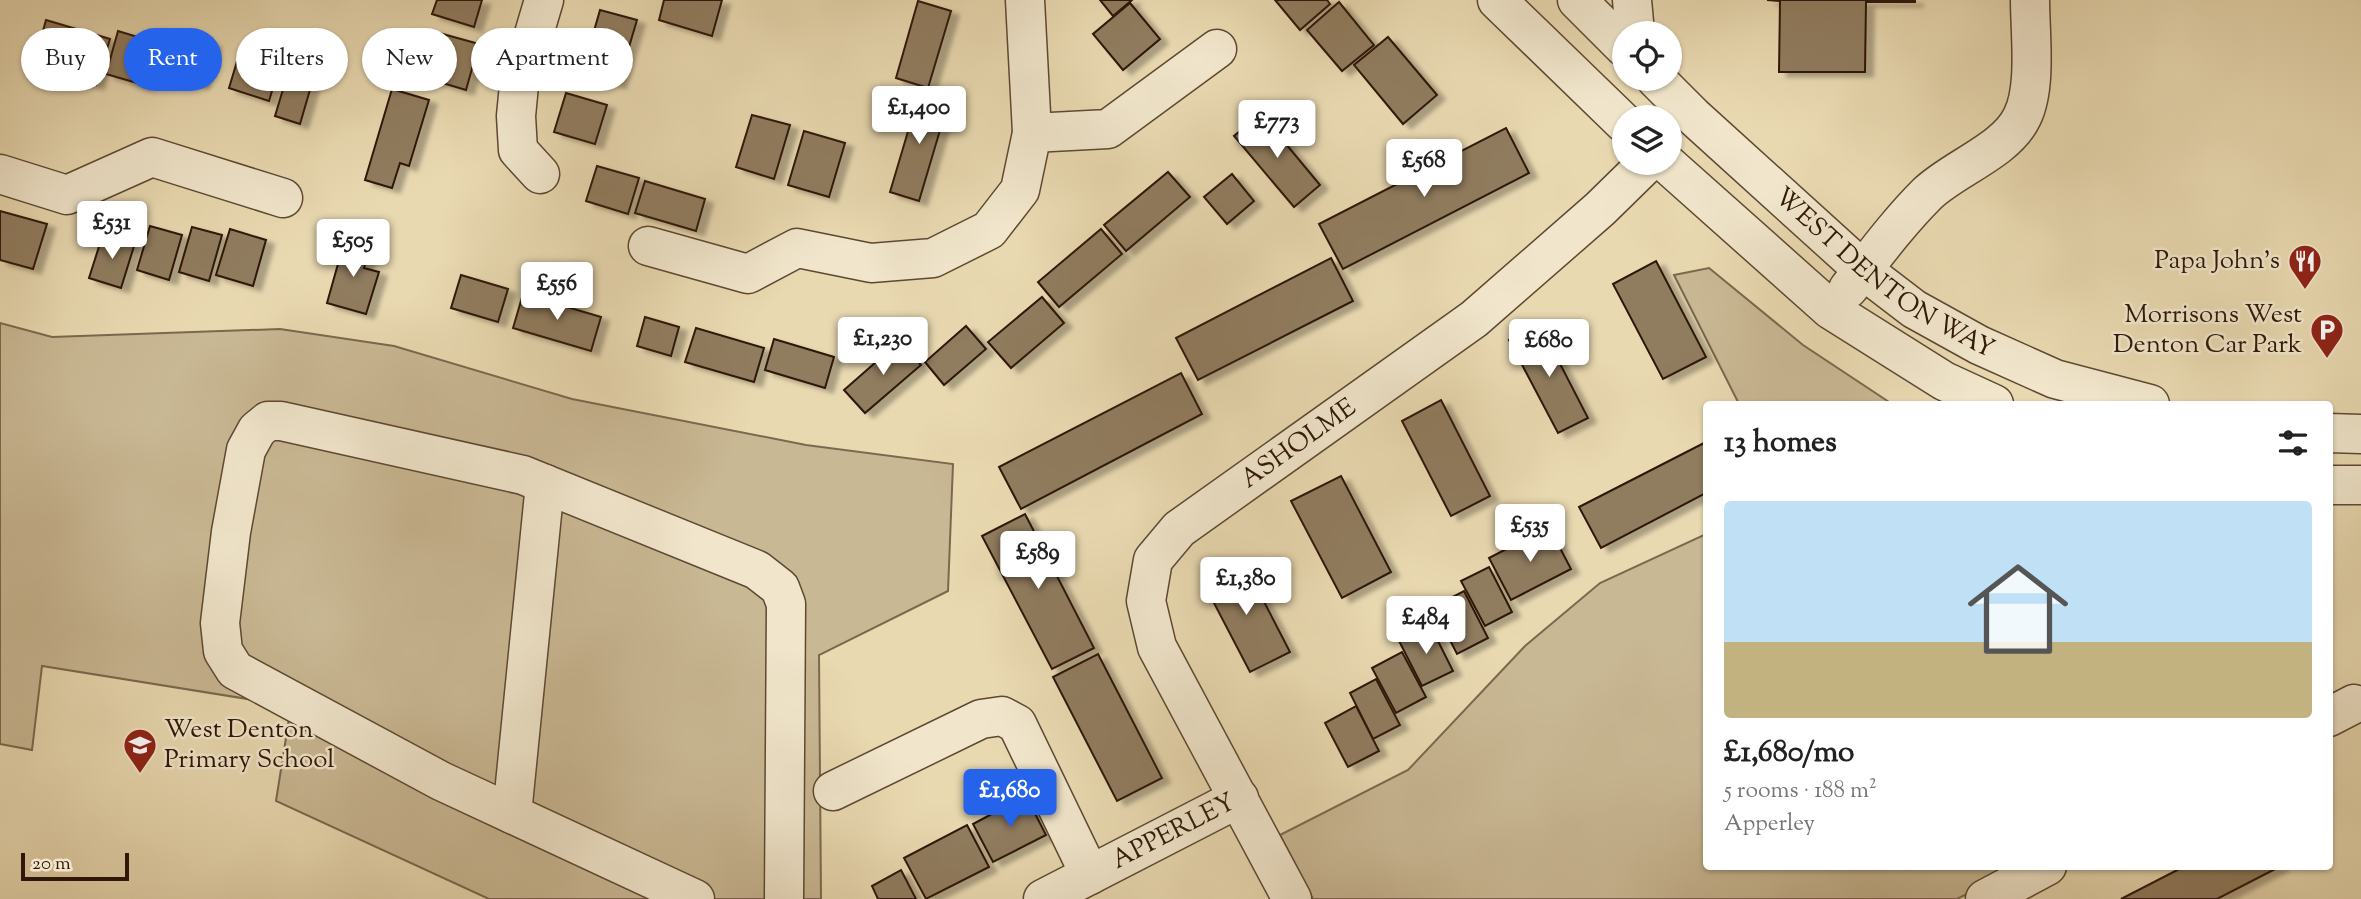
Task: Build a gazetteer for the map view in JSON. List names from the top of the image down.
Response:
{
  "streets": {
    "street": ["WEST DENTON WAY", "ASHOLME", "APPERLEY"]
  },
  "crossings": [
    ["ASHOLME", "APPERLEY"]
  ],
  "places": {
    "restaurant": ["Papa John's"],
    "parking": ["Morrisons West Denton Car Park"],
    "school or university": ["West Denton Primary School"]
  },
  "scale_bar": "20 m",
  "page": {
    "chip": [
      "Buy",
      "Rent",
      "Filters",
      "New",
      "Apartment"
    ],
    "price": [
      "£1,400",
      "£773",
      "£568",
      "£531",
      "£505",
      "£556",
      "£1,230",
      "£680",
      "£535",
      "£589",
      "£1,380",
      "£484",
      "£1,680"
    ],
    "heading": "13 homes",
    "list": [
      {
        "name": "£1,680/mo",
        "note": "5 rooms · 188 m² · Apperley"
      }
    ],
    "scale": "20 m"
  }
}
